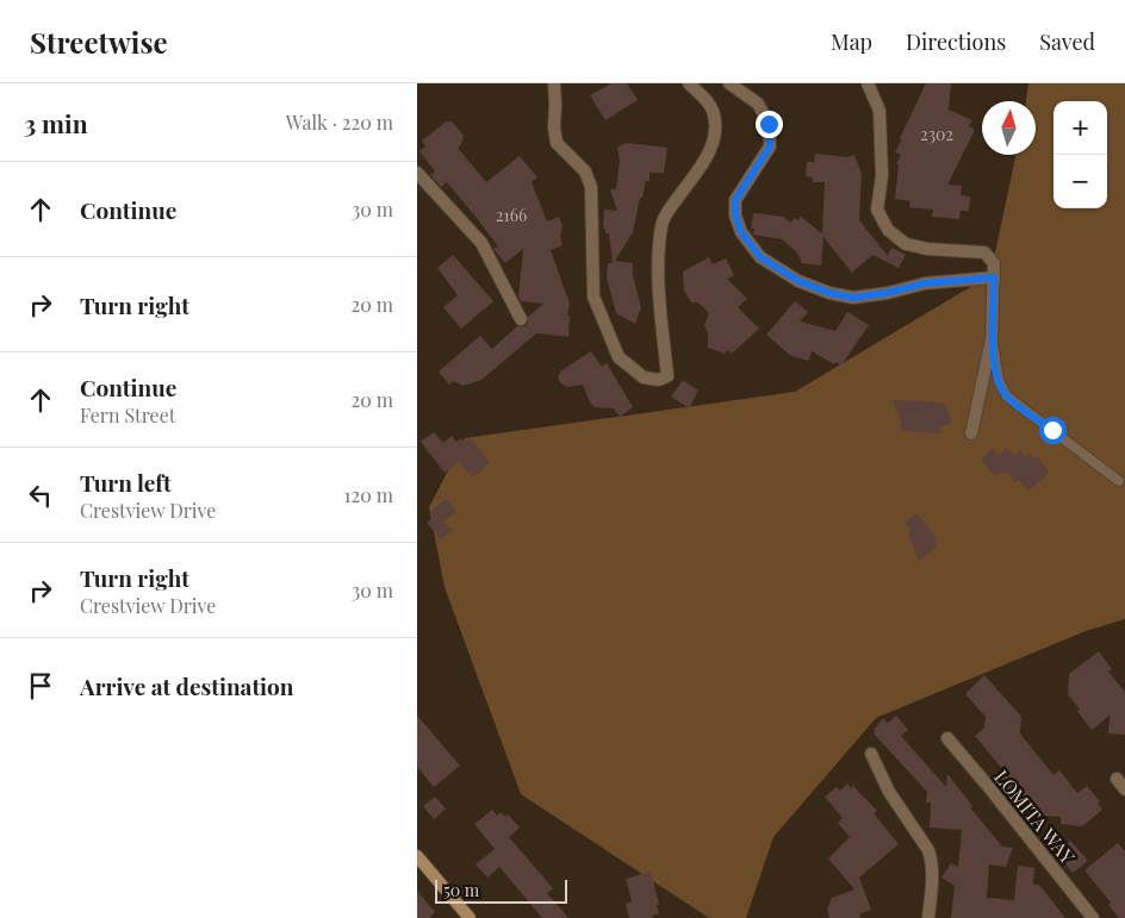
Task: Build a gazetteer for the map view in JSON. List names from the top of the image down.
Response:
{
  "streets": {
    "street": ["LOMITA WAY"]
  },
  "house_numbers": ["2302", "2166"],
  "scale_bar": "50 m",
  "north": "top",
  "page": {
    "header": "Streetwise",
    "nav": ["Map", "Directions", "Saved"],
    "heading": ["3 min", "Walk · 220 m"],
    "map_buttons": ["+", "−"],
    "list": [
      ["Continue", "30 m"],
      ["Turn right", "20 m"],
      ["Continue", "Fern Street", "20 m"],
      ["Turn left", "Crestview Drive", "120 m"],
      ["Turn right", "Crestview Drive", "30 m"],
      "Arrive at destination"
    ],
    "scale": "50 m"
  }
}
